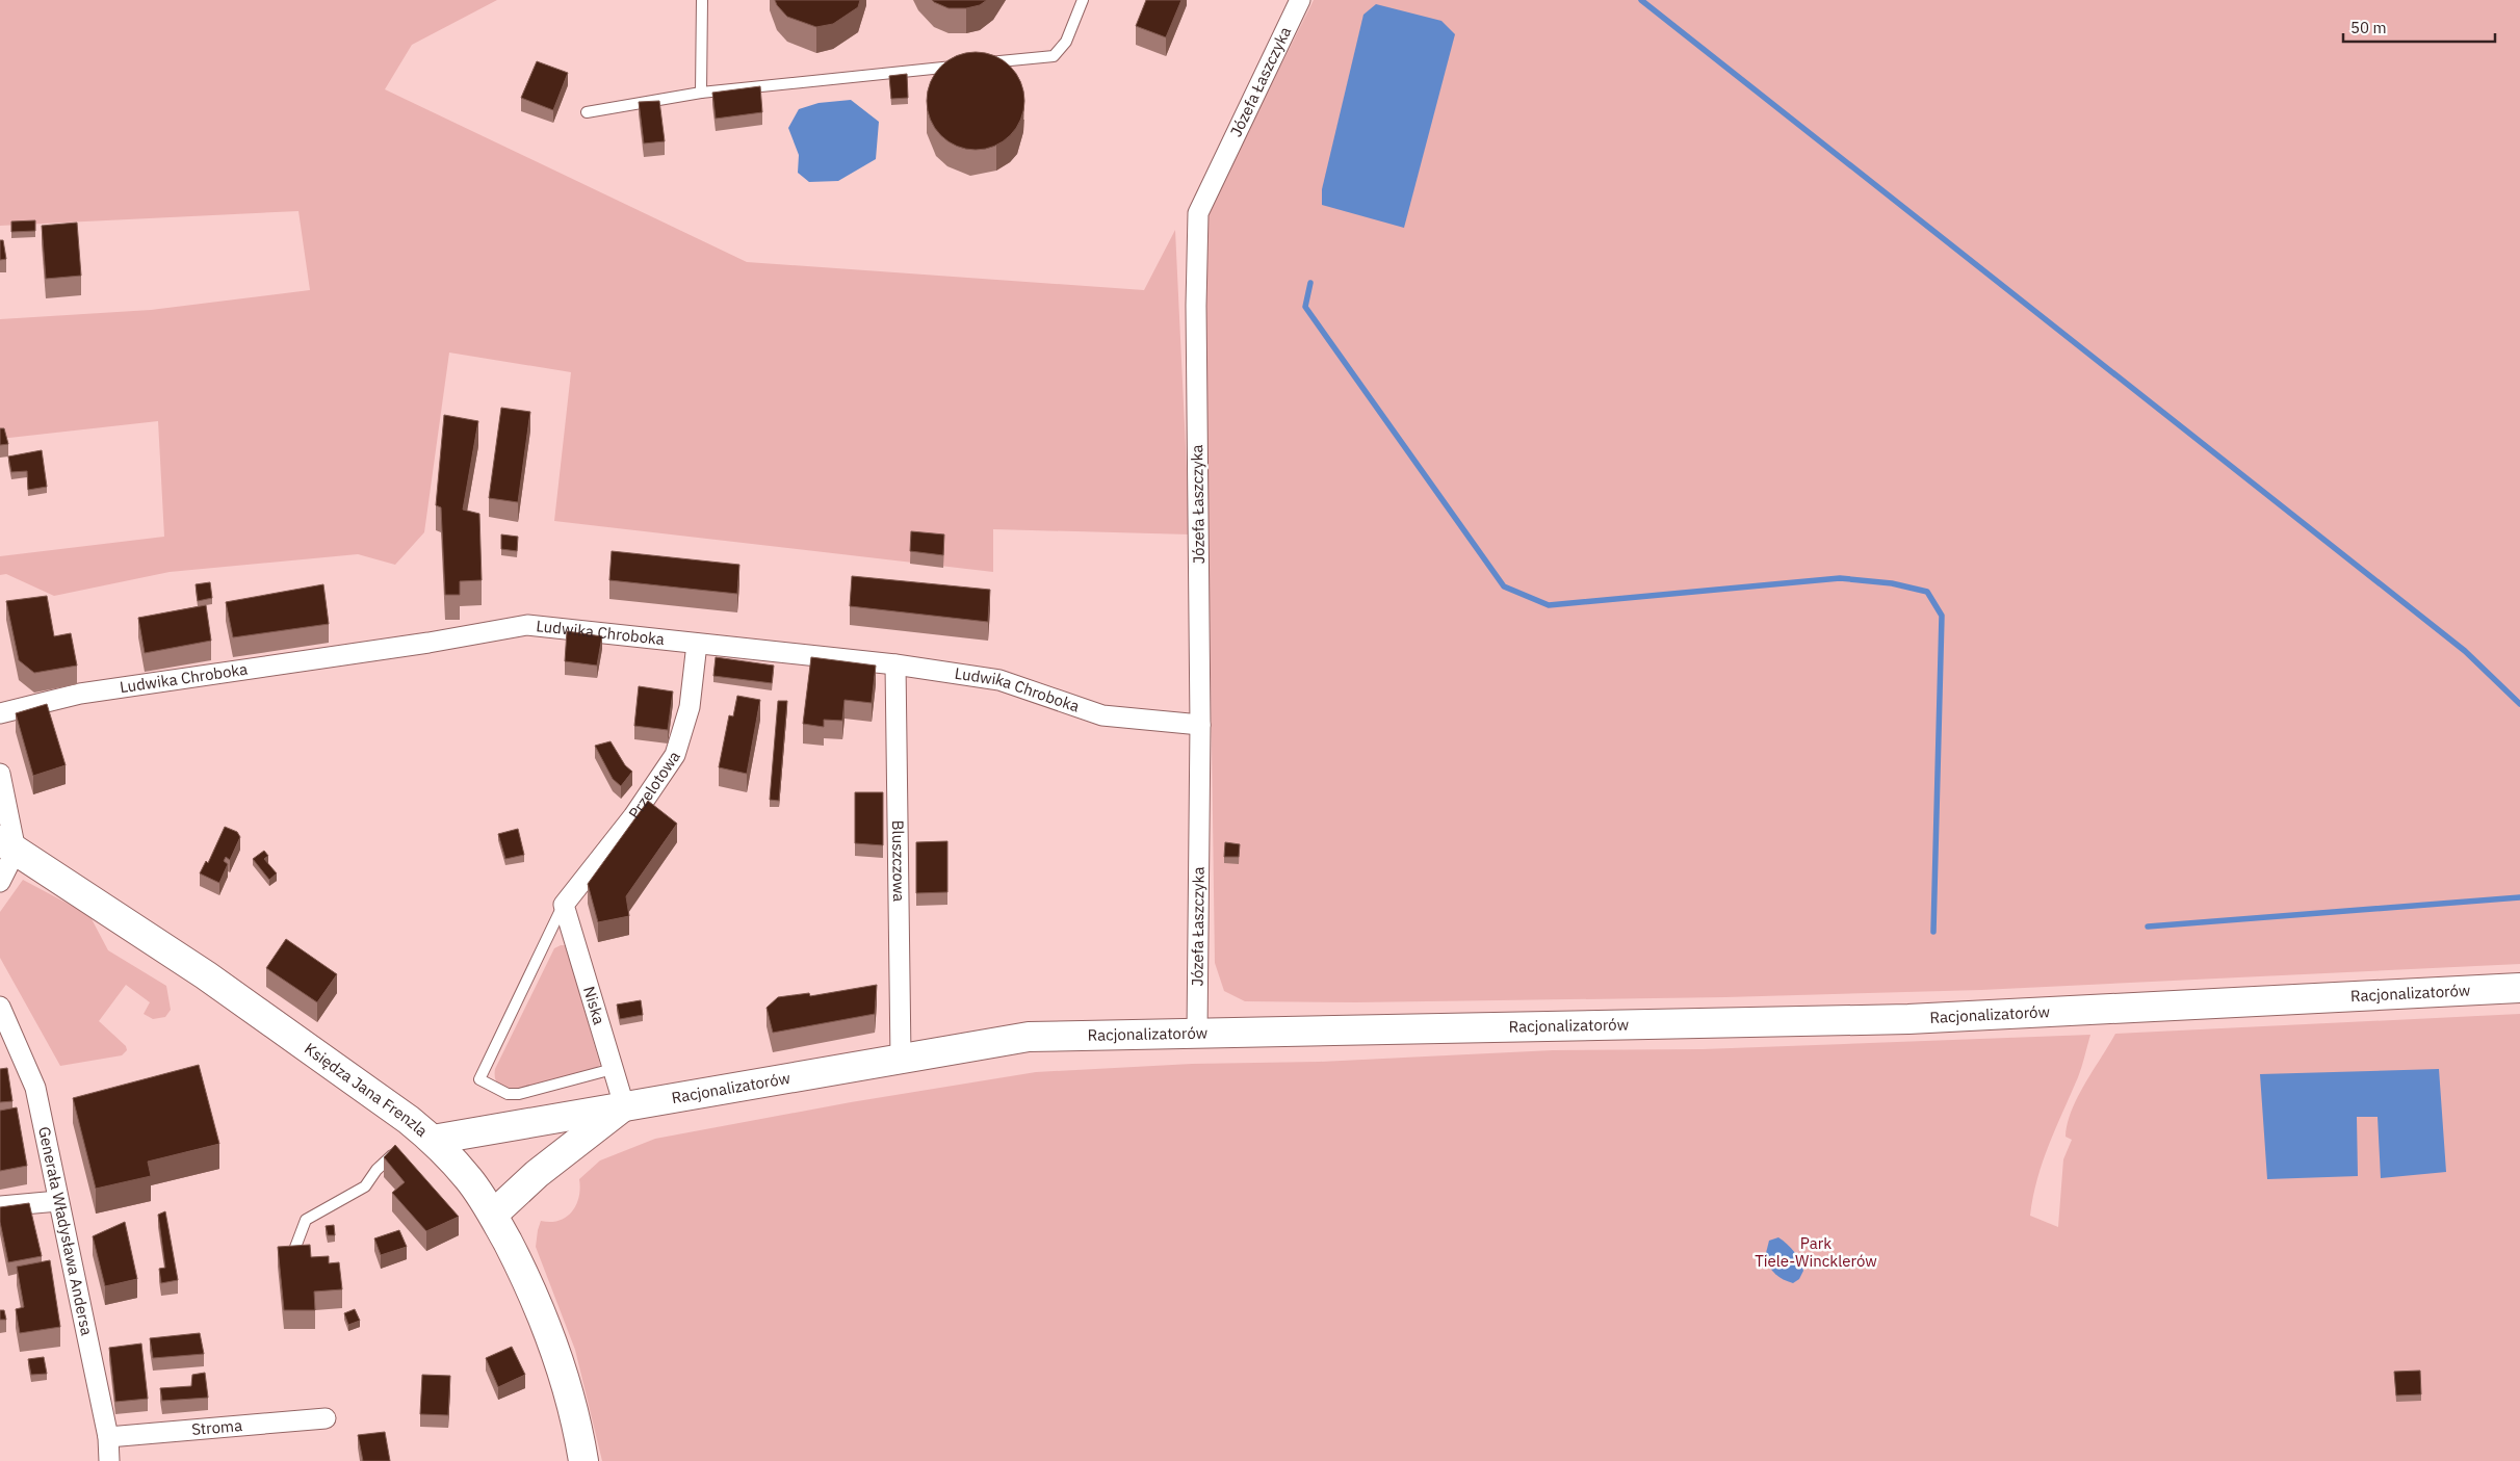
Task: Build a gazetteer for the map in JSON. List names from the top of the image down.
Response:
{
  "streets": {
    "street": [
      "Józefa Łaszczyka",
      "Ludwika Chroboka",
      "Przelotowa",
      "Bluszczowa",
      "Racjonalizatorów",
      "Niska",
      "Księdza Jana Frenzla",
      "Generała Władysława Andersa",
      "Stroma"
    ]
  },
  "crossings": [
    ["Józefa Łaszczyka", "Ludwika Chroboka"],
    ["Józefa Łaszczyka", "Racjonalizatorów"],
    ["Ludwika Chroboka", "Przelotowa"],
    ["Ludwika Chroboka", "Bluszczowa"],
    ["Przelotowa", "Niska"],
    ["Bluszczowa", "Racjonalizatorów"],
    ["Racjonalizatorów", "Niska"],
    ["Racjonalizatorów", "Księdza Jana Frenzla"],
    ["Generała Władysława Andersa", "Stroma"]
  ],
  "parks": ["Park Tiele-Wincklerów"],
  "scale_bar": "50 m"
}
